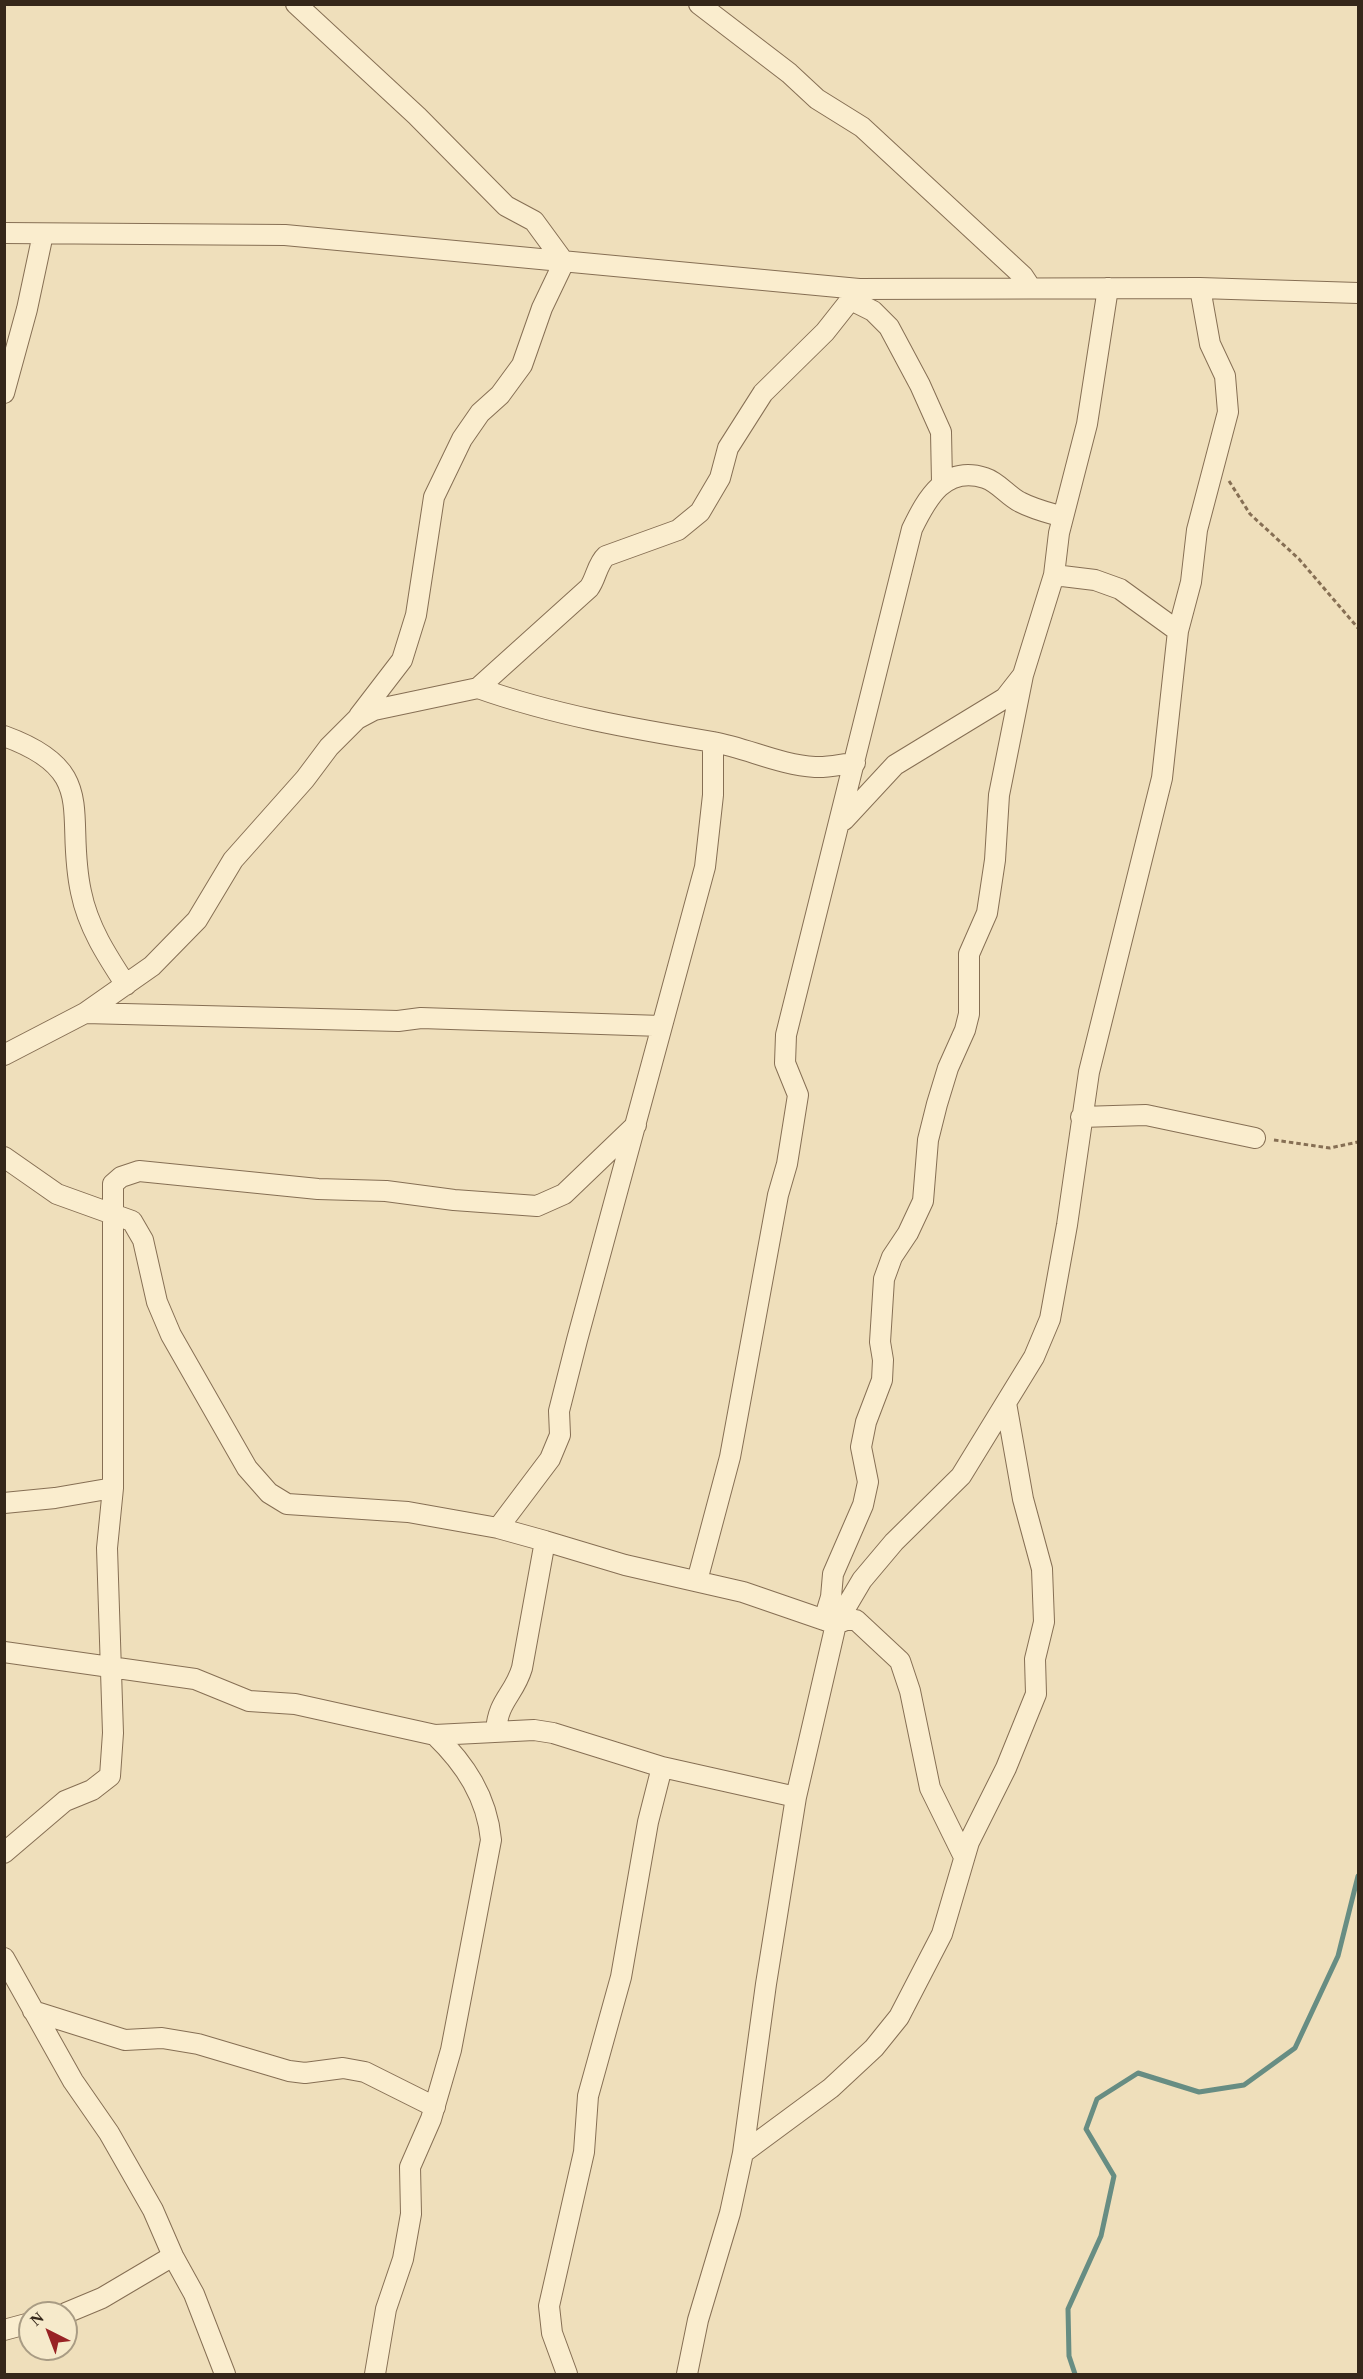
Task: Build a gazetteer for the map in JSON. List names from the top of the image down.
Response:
{
  "north": "top left"
}
